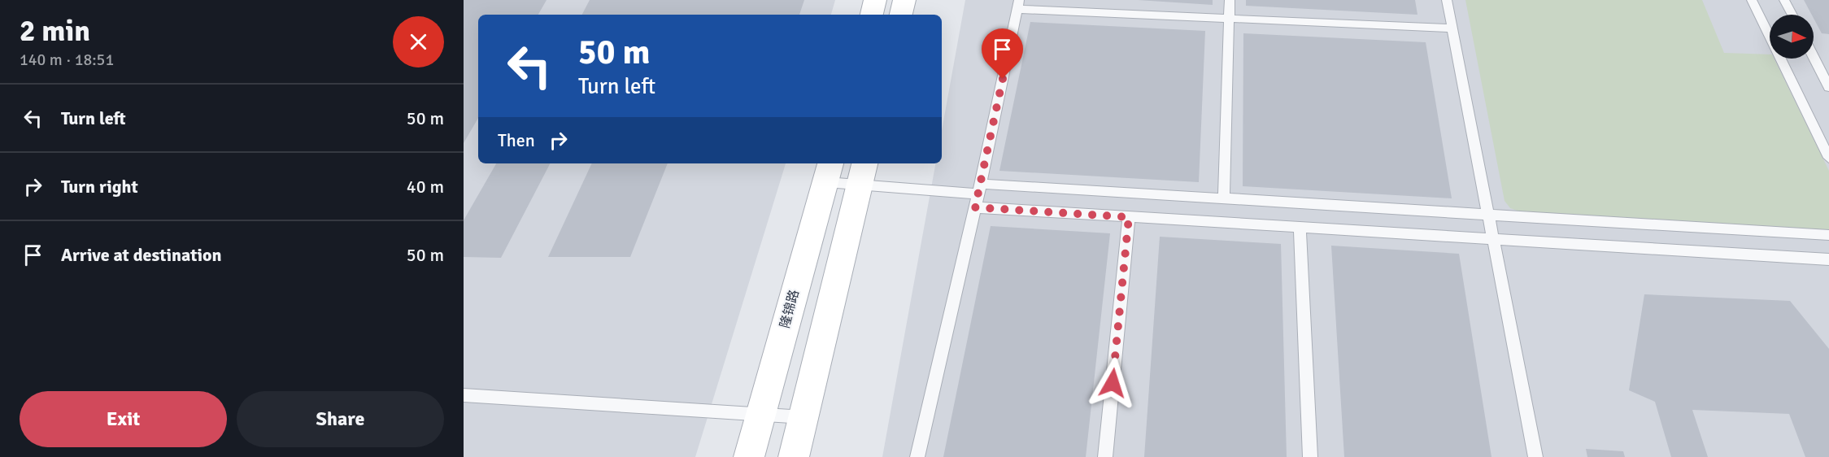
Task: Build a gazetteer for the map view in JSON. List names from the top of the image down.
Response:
{
  "streets": {
    "main road": ["隆锦路"]
  },
  "north": "right",
  "page": {
    "heading": ["2 min", "140 m · 18:51"],
    "turn": ["50 m", "Turn left"],
    "list": [
      {
        "name": "Turn left",
        "value": "50 m"
      },
      {
        "name": "Turn right",
        "value": "40 m"
      },
      {
        "name": "Arrive at destination",
        "value": "50 m"
      }
    ],
    "then": "Then",
    "buttons": ["Exit", "Share"]
  }
}
